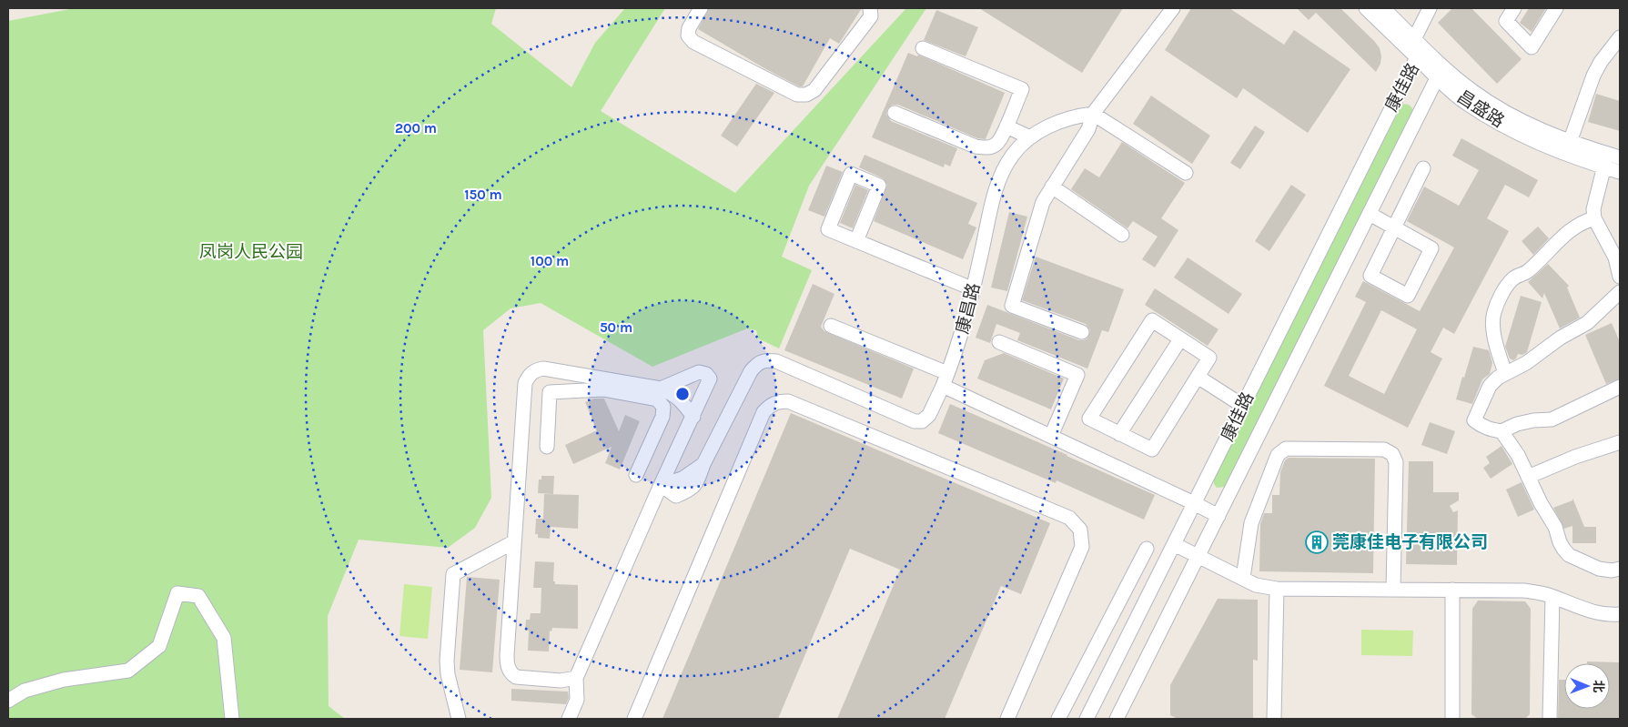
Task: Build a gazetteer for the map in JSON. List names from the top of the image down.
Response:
{
  "streets": {
    "street": ["康佳路", "昌盛路", "康昌路"]
  },
  "crossings": [
    ["康佳路", "昌盛路"]
  ],
  "parks": ["凤岗人民公园"],
  "places": {
    "building": ["莞康佳电子有限公司"]
  },
  "north": "right",
  "rings": [
    "200 m",
    "150 m",
    "100 m",
    "50 m"
  ]
}
